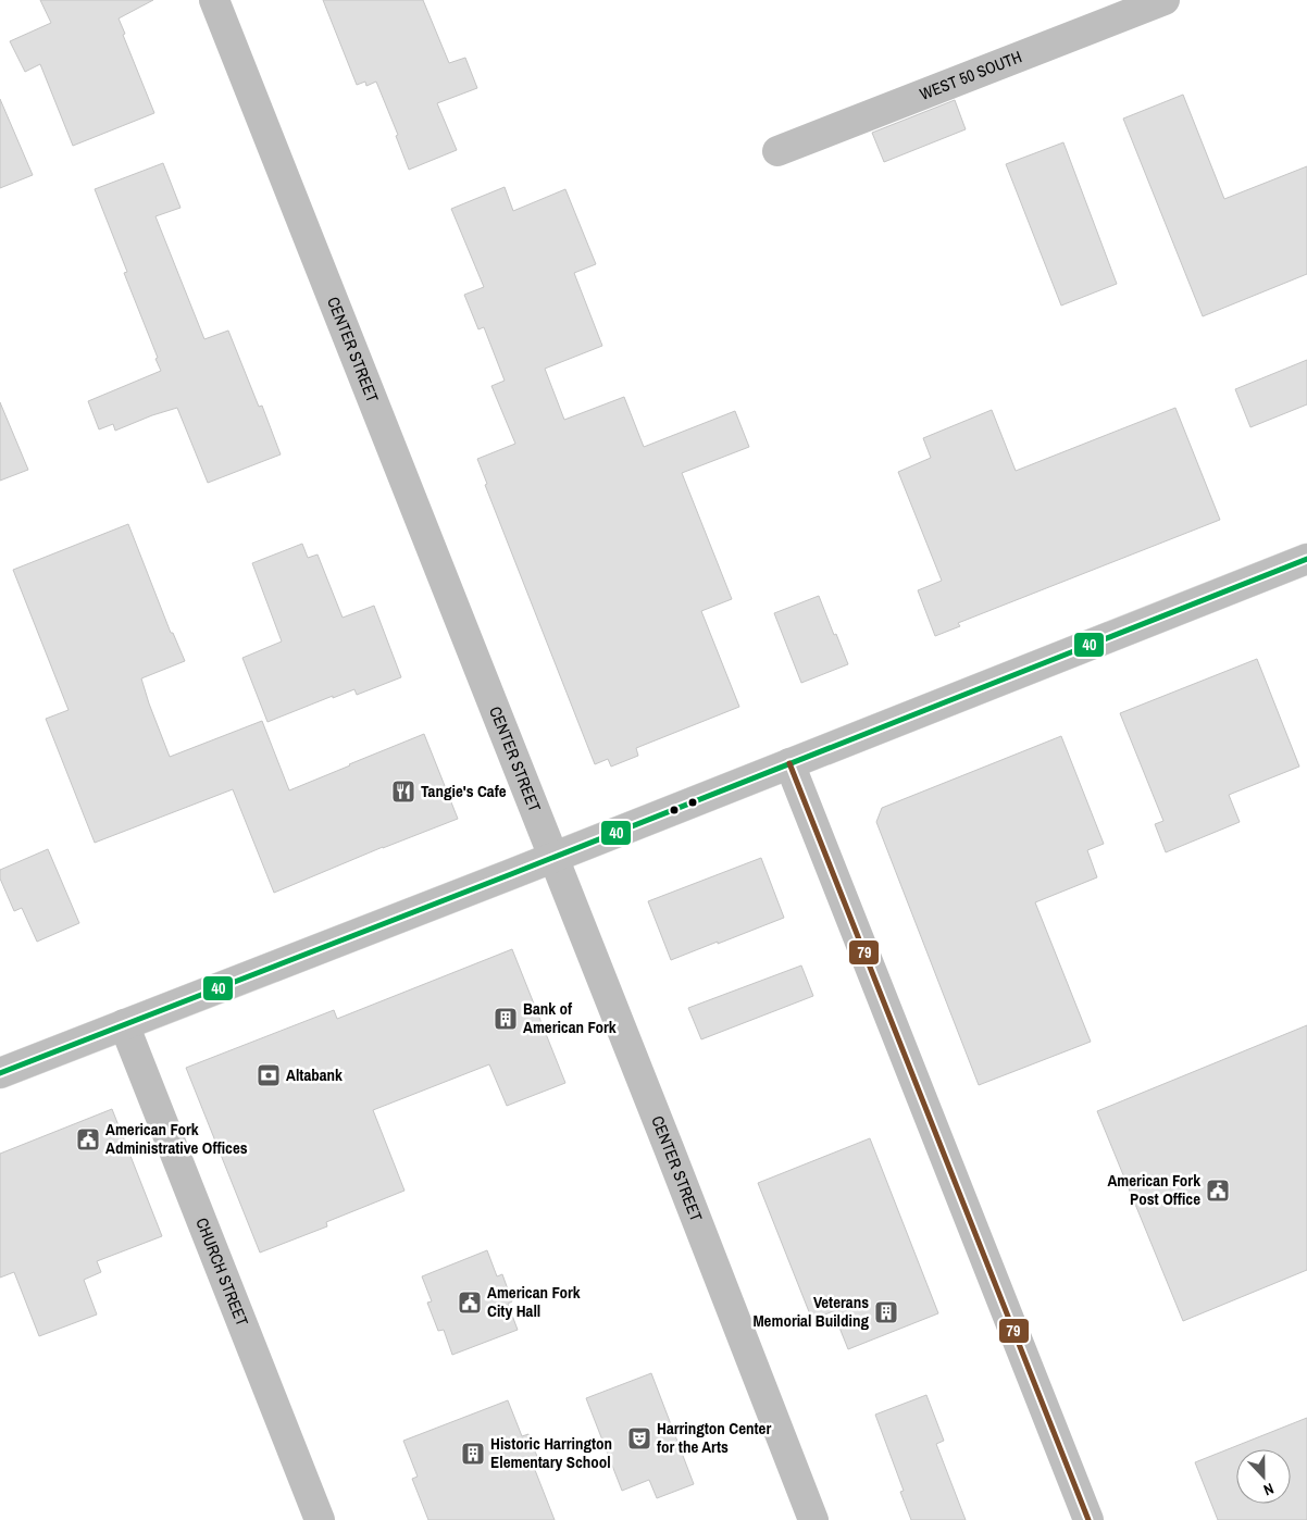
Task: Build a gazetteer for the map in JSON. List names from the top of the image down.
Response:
{
  "streets": {
    "street": ["WEST 50 SOUTH", "CENTER STREET", "CHURCH STREET"]
  },
  "places": {
    "restaurant": ["Tangie's Cafe"],
    "building": ["Bank of American Fork", "Veterans Memorial Building", "Historic Harrington Elementary School"],
    "bank": ["Altabank"],
    "public building": ["American Fork Administrative Offices", "American Fork Post Office", "American Fork City Hall"],
    "theatre": ["Harrington Center for the Arts"]
  },
  "lines": ["transit line 40", "transit line 79"],
  "north": "bottom"
}
